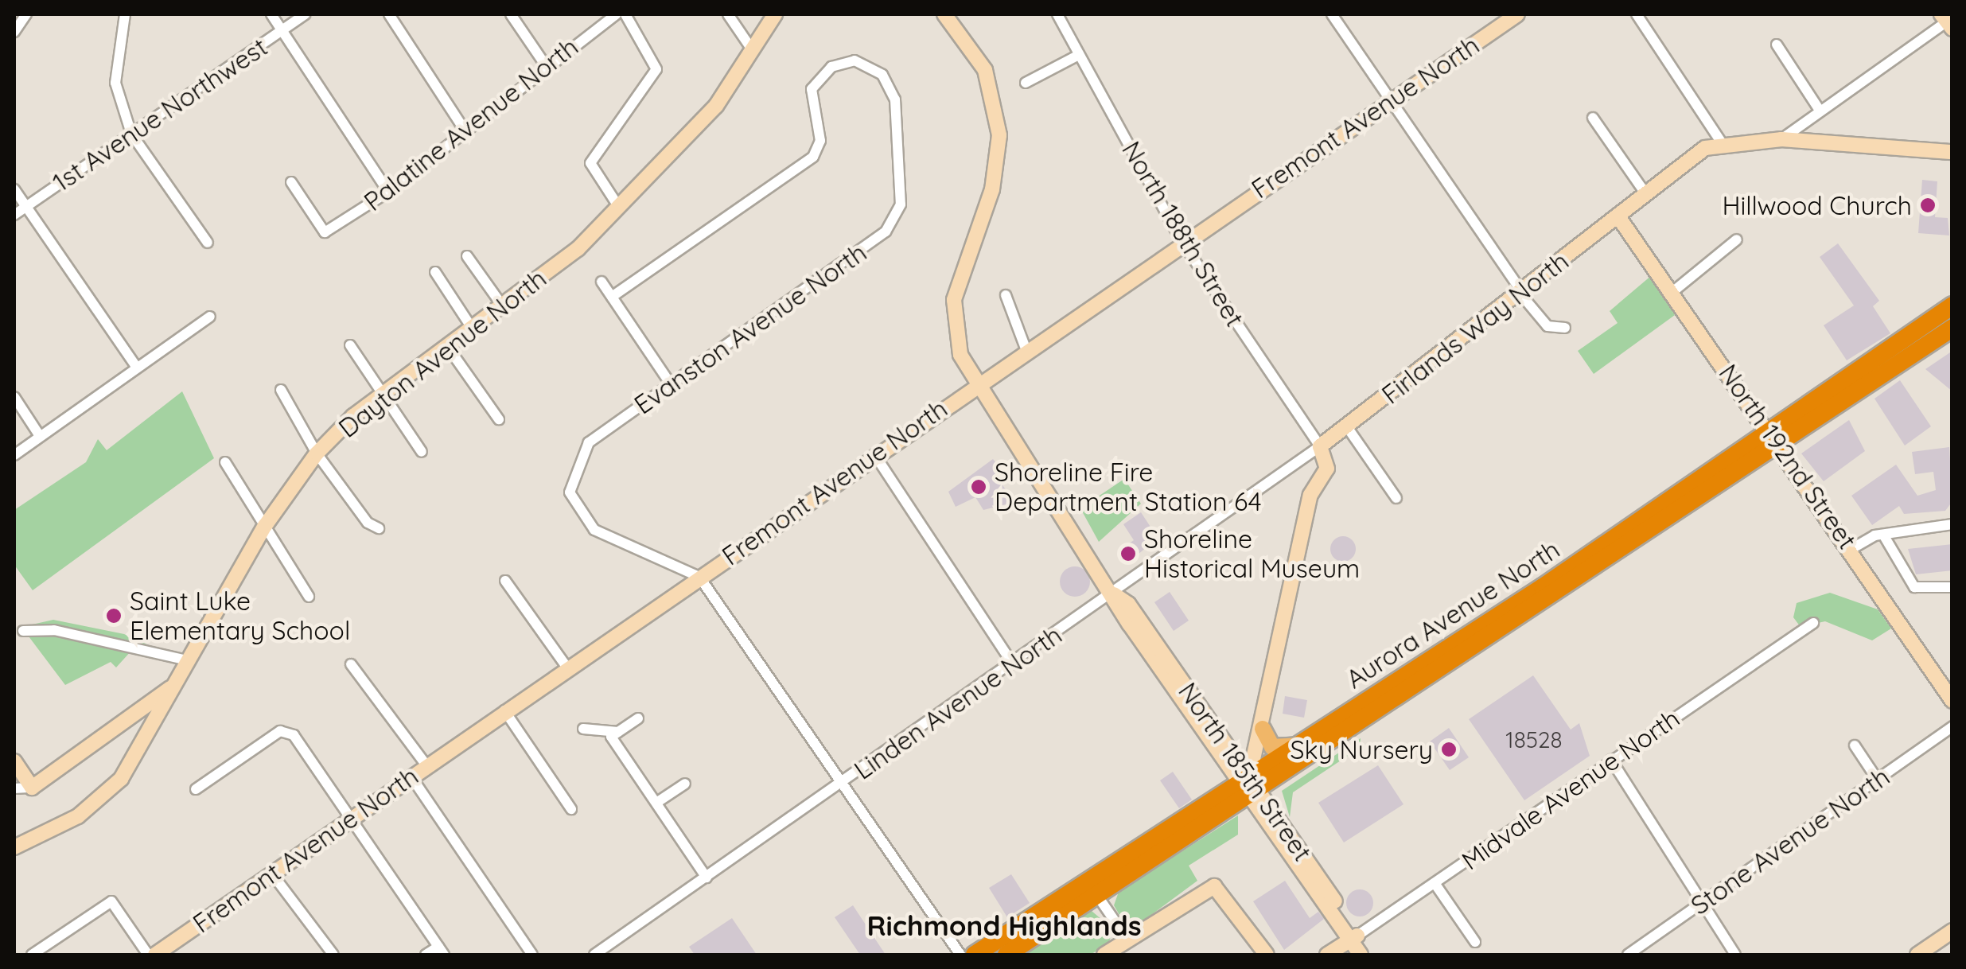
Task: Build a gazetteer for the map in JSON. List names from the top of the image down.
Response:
{
  "streets": {
    "highway": ["Aurora Avenue North"],
    "street": [
      "1st Avenue Northwest",
      "Fremont Avenue North",
      "Palatine Avenue North",
      "North 188th Street",
      "Firlands Way North",
      "Evanston Avenue North",
      "Dayton Avenue North",
      "North 192nd Street",
      "Linden Avenue North",
      "North 185th Street",
      "Midvale Avenue North",
      "Stone Avenue North"
    ]
  },
  "crossings": [
    ["Fremont Avenue North", "North 188th Street"],
    ["Fremont Avenue North", "Evanston Avenue North"],
    ["Fremont Avenue North", "North 185th Street"],
    ["North 188th Street", "Firlands Way North"],
    ["North 188th Street", "Linden Avenue North"],
    ["Firlands Way North", "North 192nd Street"],
    ["Firlands Way North", "Linden Avenue North"],
    ["North 192nd Street", "Aurora Avenue North"],
    ["Aurora Avenue North", "North 185th Street"],
    ["Linden Avenue North", "North 185th Street"],
    ["North 185th Street", "Midvale Avenue North"]
  ],
  "districts": ["Richmond Highlands"],
  "places": [
    "Hillwood Church",
    "Shoreline Fire Department Station 64",
    "Shoreline Historical Museum",
    "Saint Luke Elementary School",
    "Sky Nursery"
  ],
  "house_numbers": ["18528"]
}
